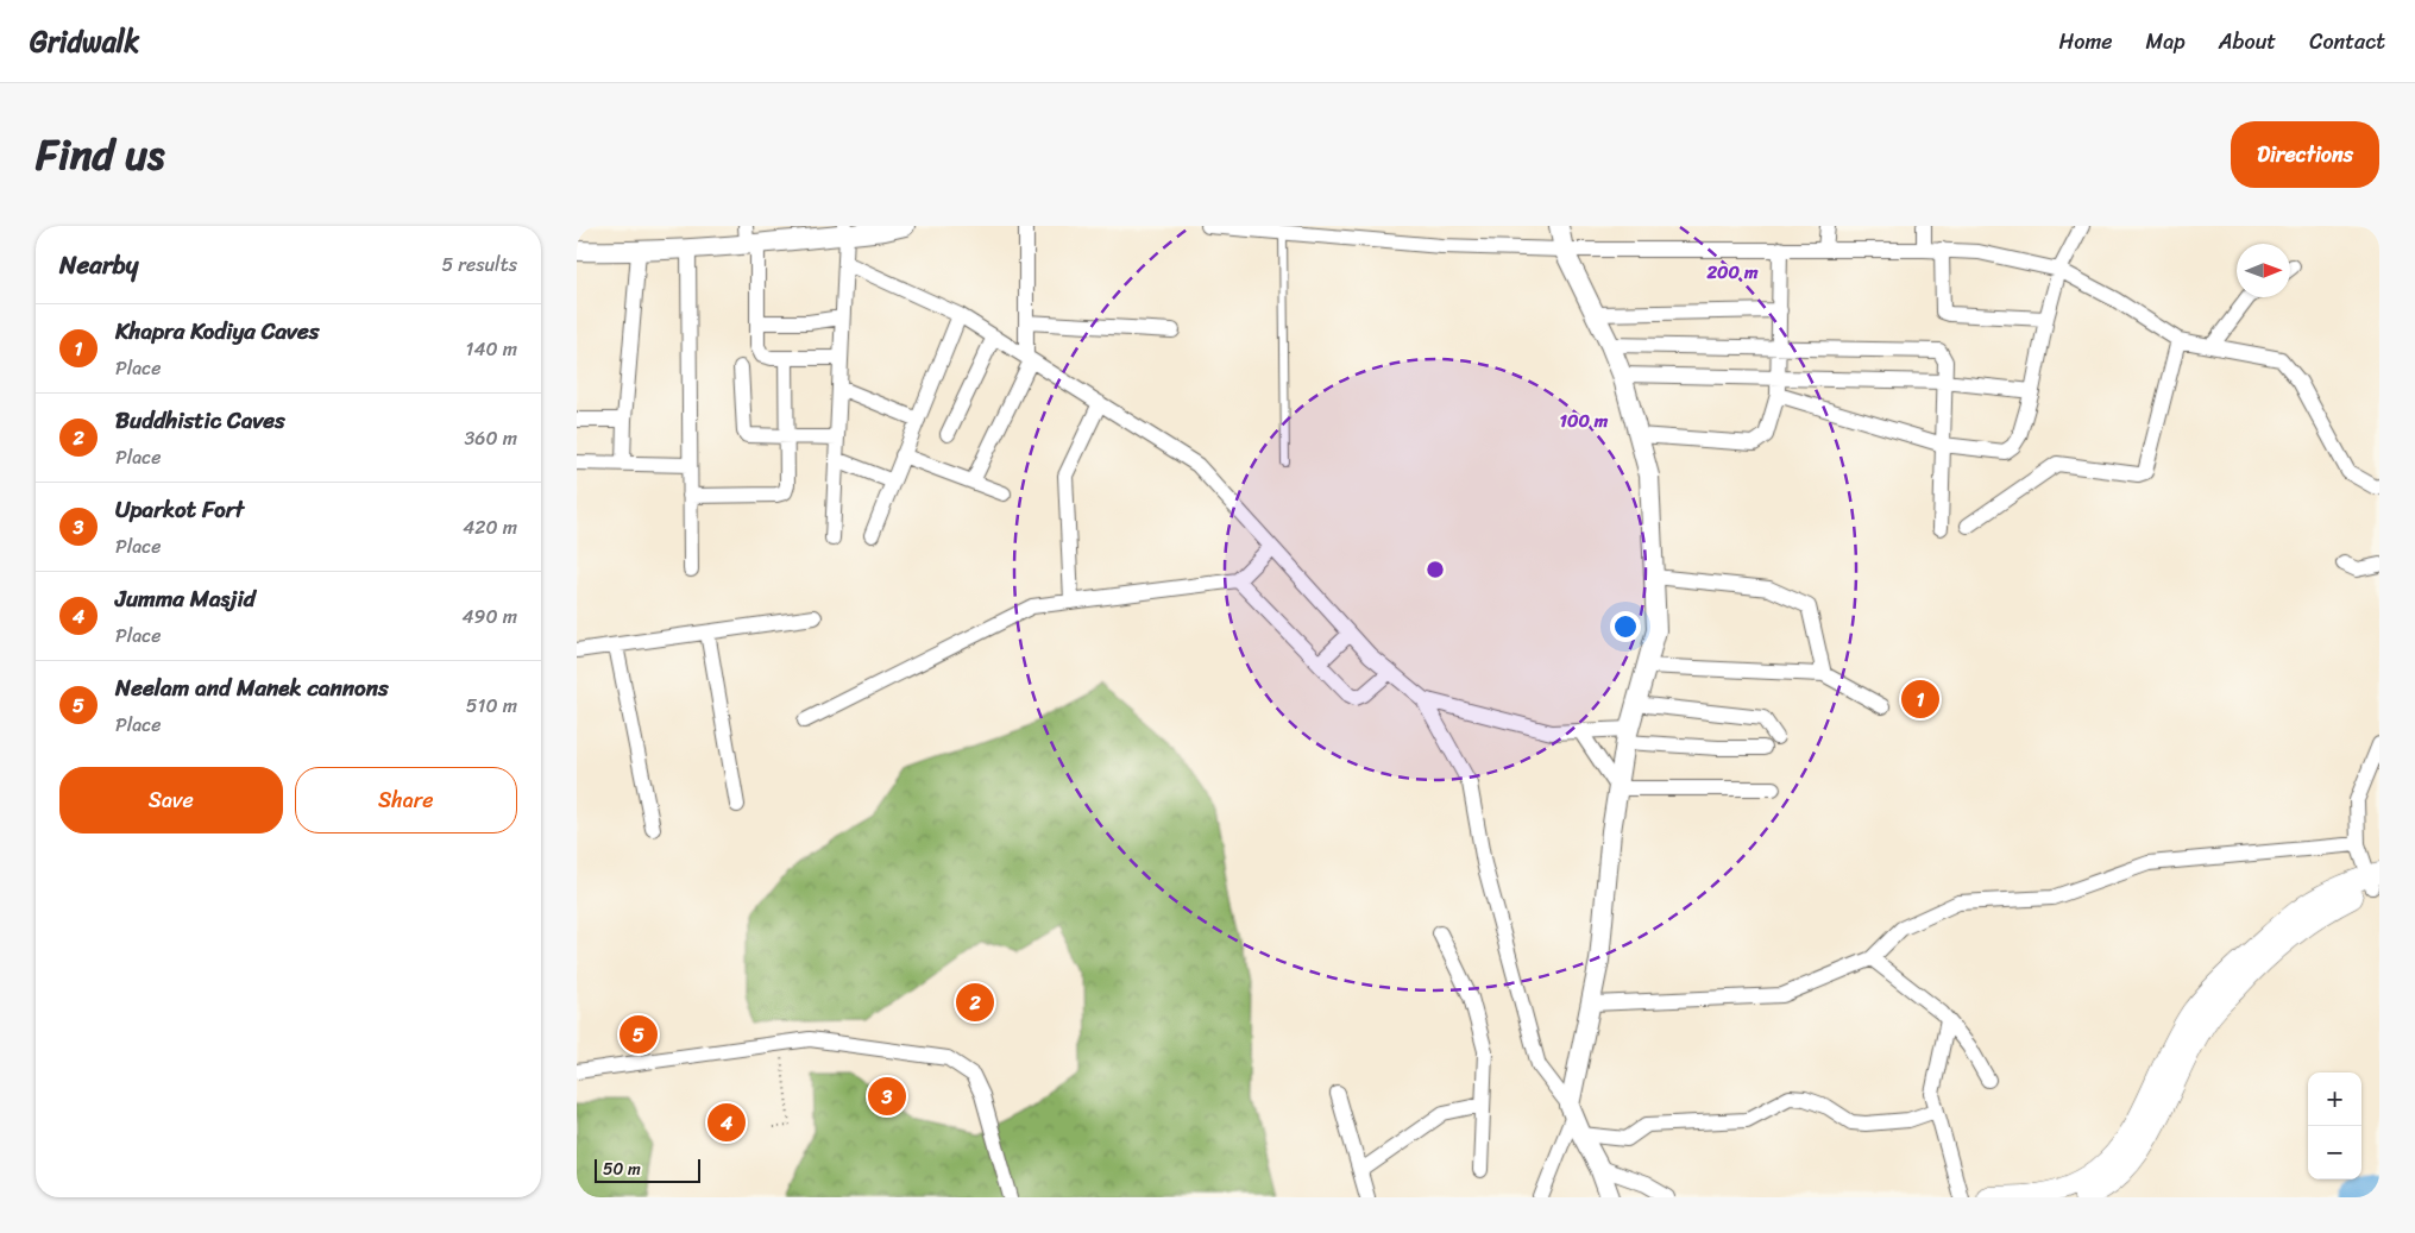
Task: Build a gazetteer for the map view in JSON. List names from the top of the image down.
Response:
{
  "scale_bar": "50 m",
  "north": "right",
  "page": {
    "header": "Gridwalk",
    "nav": [
      "Home",
      "Map",
      "About",
      "Contact"
    ],
    "title": "Find us",
    "buttons": [
      "Directions",
      ["Save", "Share"]
    ],
    "heading": ["Nearby", "5 results"],
    "list": [
      {
        "mark": "1",
        "name": "Khapra Kodiya Caves",
        "note": "Place",
        "value": "140 m"
      },
      {
        "mark": "2",
        "name": "Buddhistic Caves",
        "note": "Place",
        "value": "360 m"
      },
      {
        "mark": "3",
        "name": "Uparkot Fort",
        "note": "Place",
        "value": "420 m"
      },
      {
        "mark": "4",
        "name": "Jumma Masjid",
        "note": "Place",
        "value": "490 m"
      },
      {
        "mark": "5",
        "name": "Neelam and Manek cannons",
        "note": "Place",
        "value": "510 m"
      }
    ],
    "pins": [
      "1",
      "2",
      "5",
      "3",
      "4"
    ],
    "map_buttons": ["+", "−"],
    "scale": "50 m"
  },
  "rings": ["200 m", "100 m"]
}
